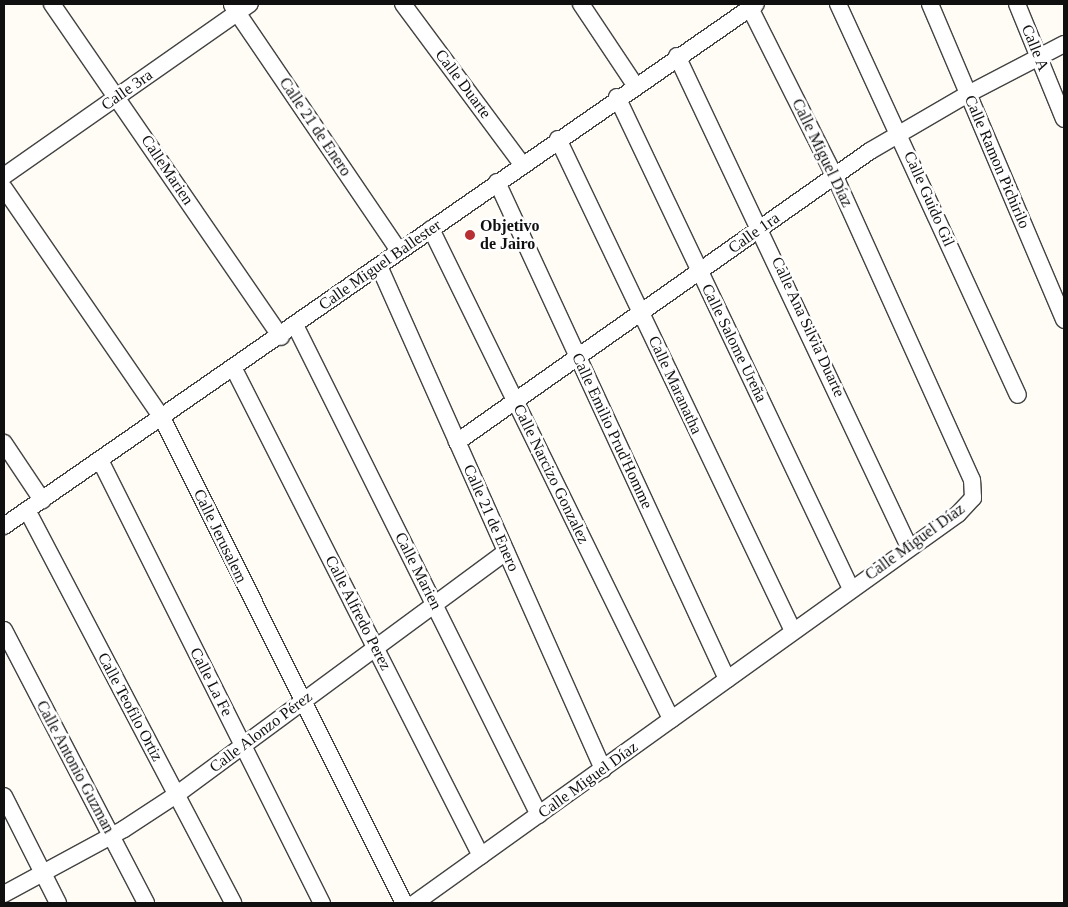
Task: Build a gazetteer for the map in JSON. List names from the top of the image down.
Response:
{
  "streets": {
    "street": [
      "Calle A",
      "Calle Duarte",
      "Calle 3ra",
      "Calle 21 de Enero",
      "Calle Miguel Díaz",
      "Calle Ramon Pichirilo",
      "CalleMarien",
      "Calle Guido Gil",
      "Calle 1ra",
      "Calle Miguel Ballester",
      "Calle Ana Silvia Duarte",
      "Calle Salome Ureña",
      "Calle Maranatha",
      "Calle Emilio Prud'Homme",
      "Calle Narcizo Gonzalez",
      "Calle Jerusalem",
      "Calle Marien",
      "Calle Alfredo Perez",
      "Calle La Fe",
      "Calle Teofilo Ortiz",
      "Calle Alonzo Pérez",
      "Calle Antonio Guzman"
    ]
  },
  "crossings": [
    ["Calle A", "Calle 1ra"],
    ["Calle Duarte", "Calle Miguel Ballester"],
    ["Calle 3ra", "Calle 21 de Enero"],
    ["Calle 3ra", "CalleMarien"],
    ["Calle 21 de Enero", "Calle Miguel Díaz"],
    ["Calle 21 de Enero", "Calle 1ra"],
    ["Calle 21 de Enero", "Calle Miguel Ballester"],
    ["Calle 21 de Enero", "Calle Alonzo Pérez"],
    ["Calle Miguel Díaz", "Calle 1ra"],
    ["Calle Miguel Díaz", "Calle Miguel Ballester"],
    ["Calle Miguel Díaz", "Calle Ana Silvia Duarte"],
    ["Calle Miguel Díaz", "Calle Salome Ureña"],
    ["Calle Miguel Díaz", "Calle Maranatha"],
    ["Calle Miguel Díaz", "Calle Emilio Prud'Homme"],
    ["Calle Miguel Díaz", "Calle Narcizo Gonzalez"],
    ["Calle Miguel Díaz", "Calle Marien"],
    ["Calle Miguel Díaz", "Calle Alfredo Perez"],
    ["Calle Ramon Pichirilo", "Calle 1ra"],
    ["CalleMarien", "Calle Miguel Ballester"],
    ["Calle Guido Gil", "Calle 1ra"],
    ["Calle 1ra", "Calle Ana Silvia Duarte"],
    ["Calle 1ra", "Calle Salome Ureña"],
    ["Calle 1ra", "Calle Maranatha"],
    ["Calle 1ra", "Calle Emilio Prud'Homme"],
    ["Calle 1ra", "Calle Narcizo Gonzalez"],
    ["Calle Miguel Ballester", "Calle Ana Silvia Duarte"],
    ["Calle Miguel Ballester", "Calle Salome Ureña"],
    ["Calle Miguel Ballester", "Calle Maranatha"],
    ["Calle Miguel Ballester", "Calle Emilio Prud'Homme"],
    ["Calle Miguel Ballester", "Calle Narcizo Gonzalez"],
    ["Calle Miguel Ballester", "Calle Jerusalem"],
    ["Calle Miguel Ballester", "Calle Marien"],
    ["Calle Miguel Ballester", "Calle Alfredo Perez"],
    ["Calle Miguel Ballester", "Calle La Fe"],
    ["Calle Miguel Ballester", "Calle Teofilo Ortiz"],
    ["Calle Jerusalem", "Calle Alonzo Pérez"],
    ["Calle Marien", "Calle Alonzo Pérez"],
    ["Calle Alfredo Perez", "Calle Alonzo Pérez"],
    ["Calle La Fe", "Calle Alonzo Pérez"],
    ["Calle Teofilo Ortiz", "Calle Alonzo Pérez"],
    ["Calle Alonzo Pérez", "Calle Antonio Guzman"]
  ],
  "places": ["Objetivo de Jairo"]
}
